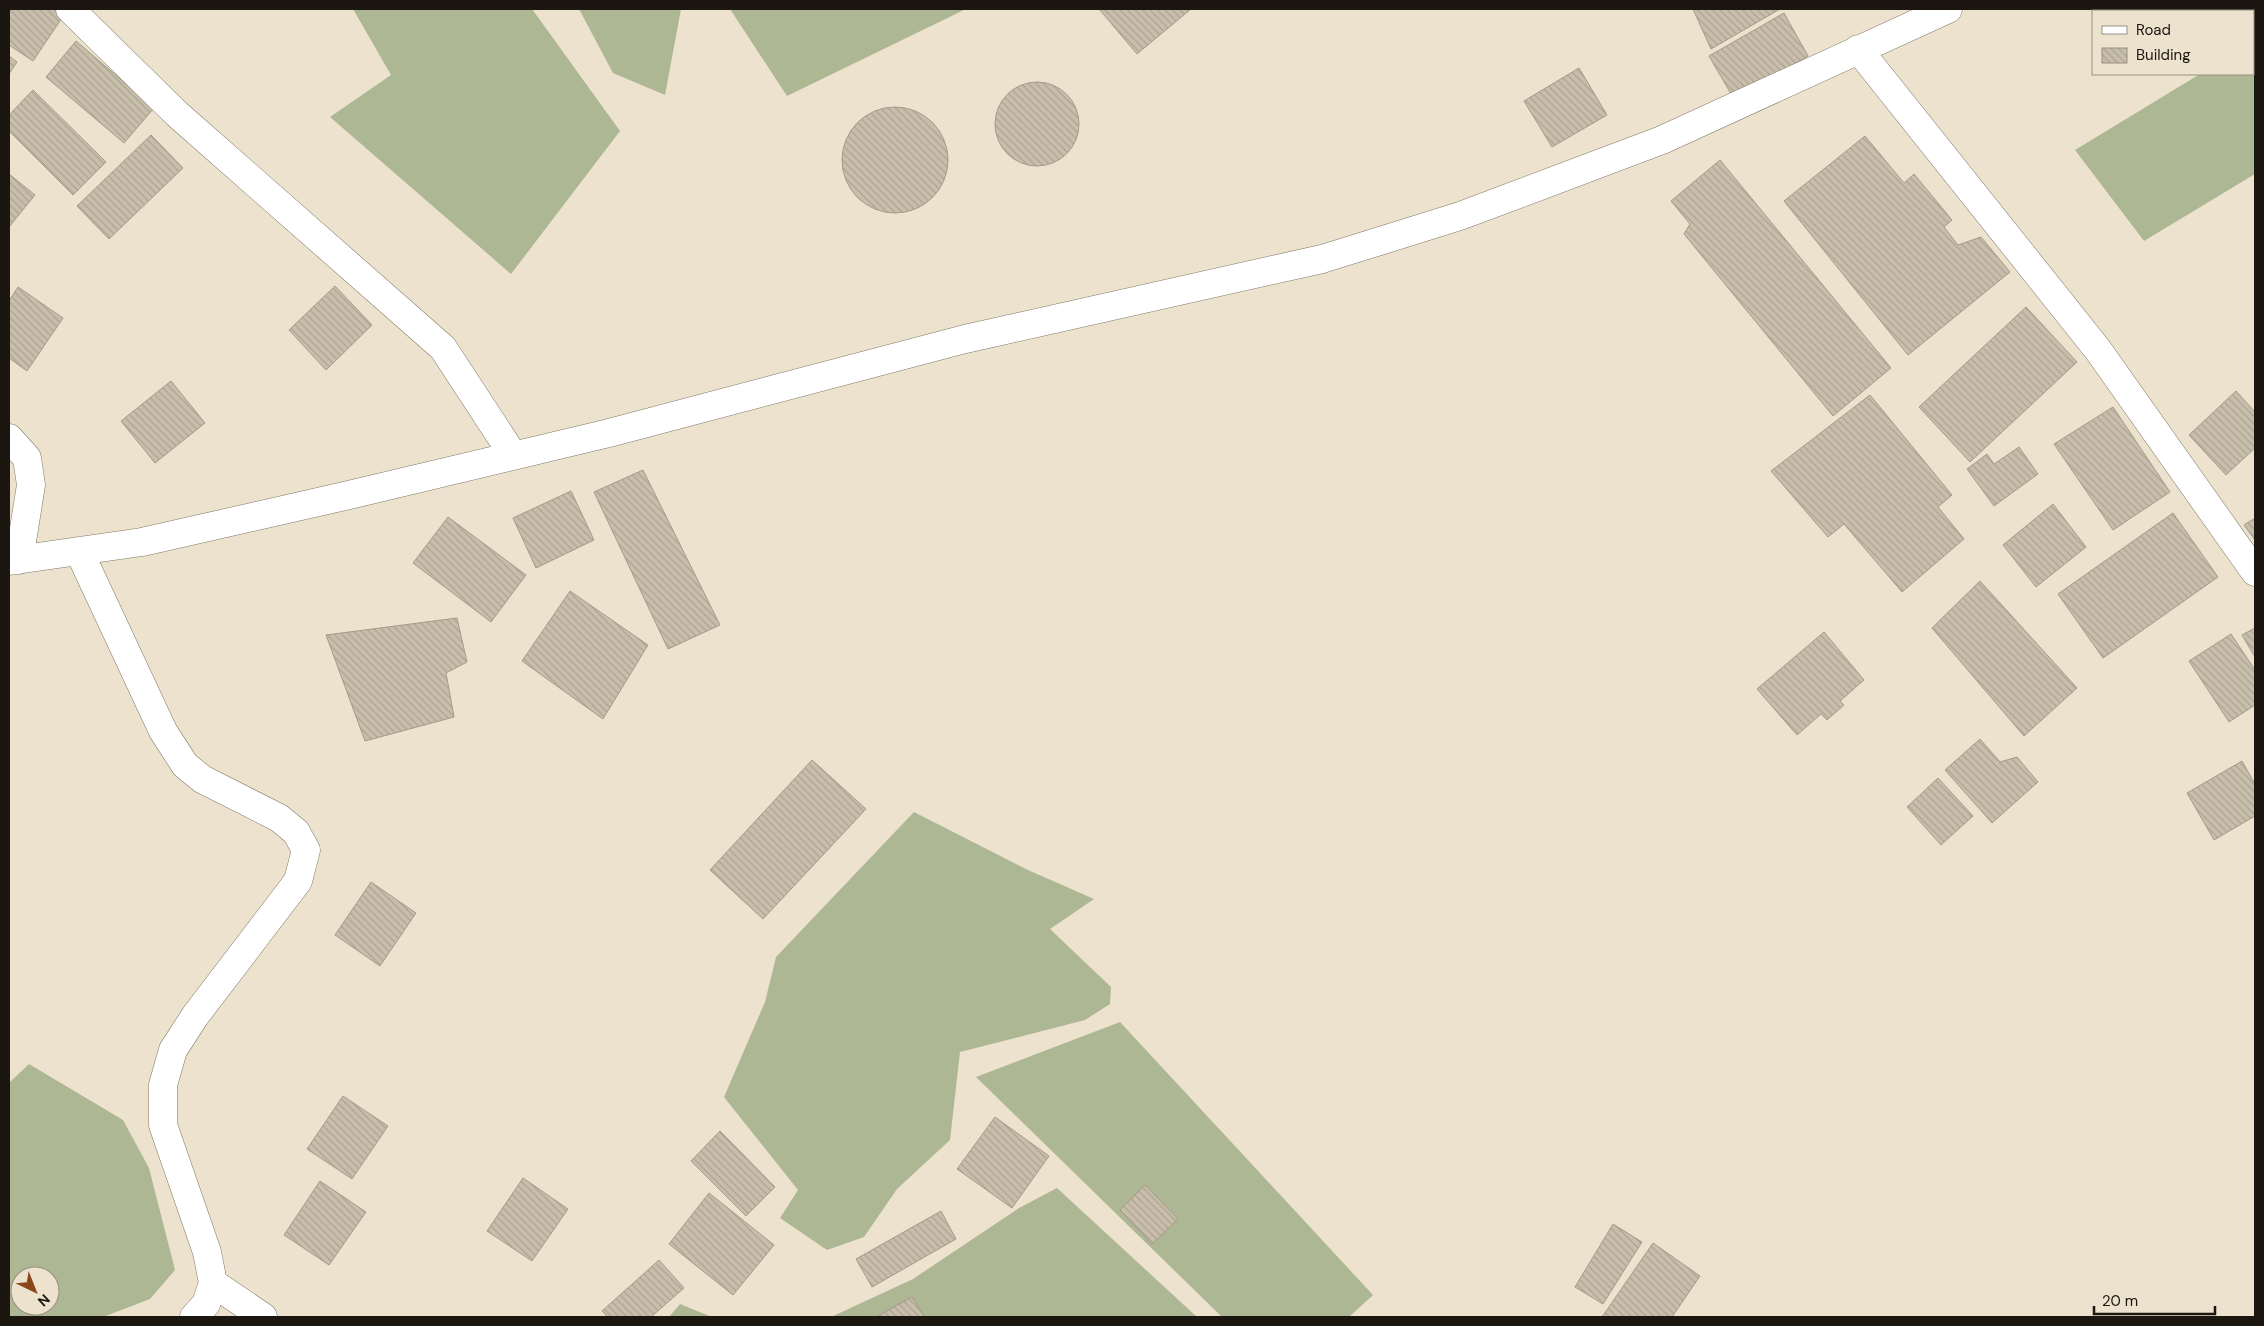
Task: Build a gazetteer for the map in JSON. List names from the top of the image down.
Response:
{
  "legend": ["Road", "Building"],
  "scale_bar": "20 m",
  "north": "bottom right"
}
